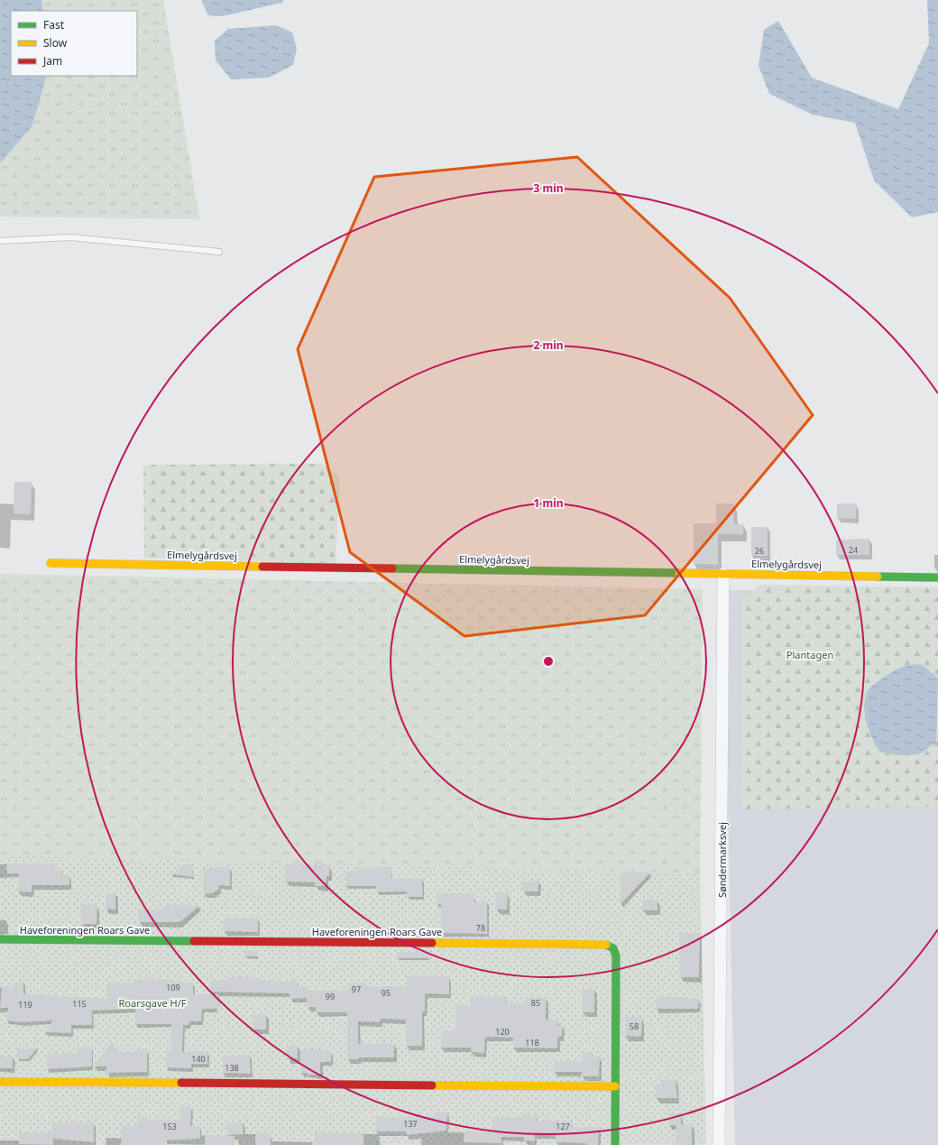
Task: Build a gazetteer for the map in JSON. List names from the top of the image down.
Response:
{
  "streets": {
    "street": ["Elmelygårdsvej", "Søndermarksvej", "Haveforeningen Roars Gave"]
  },
  "crossings": [
    ["Elmelygårdsvej", "Søndermarksvej"]
  ],
  "parks": ["Plantagen", "Roarsgave H/F"],
  "house_numbers": [
    "24",
    "26",
    "78",
    "109",
    "97",
    "95",
    "99",
    "85",
    "115",
    "119",
    "58",
    "120",
    "118",
    "140",
    "138",
    "137",
    "153",
    "127"
  ],
  "legend": ["Fast", "Slow", "Jam"],
  "rings": ["3 min", "2 min", "1 min"]
}
